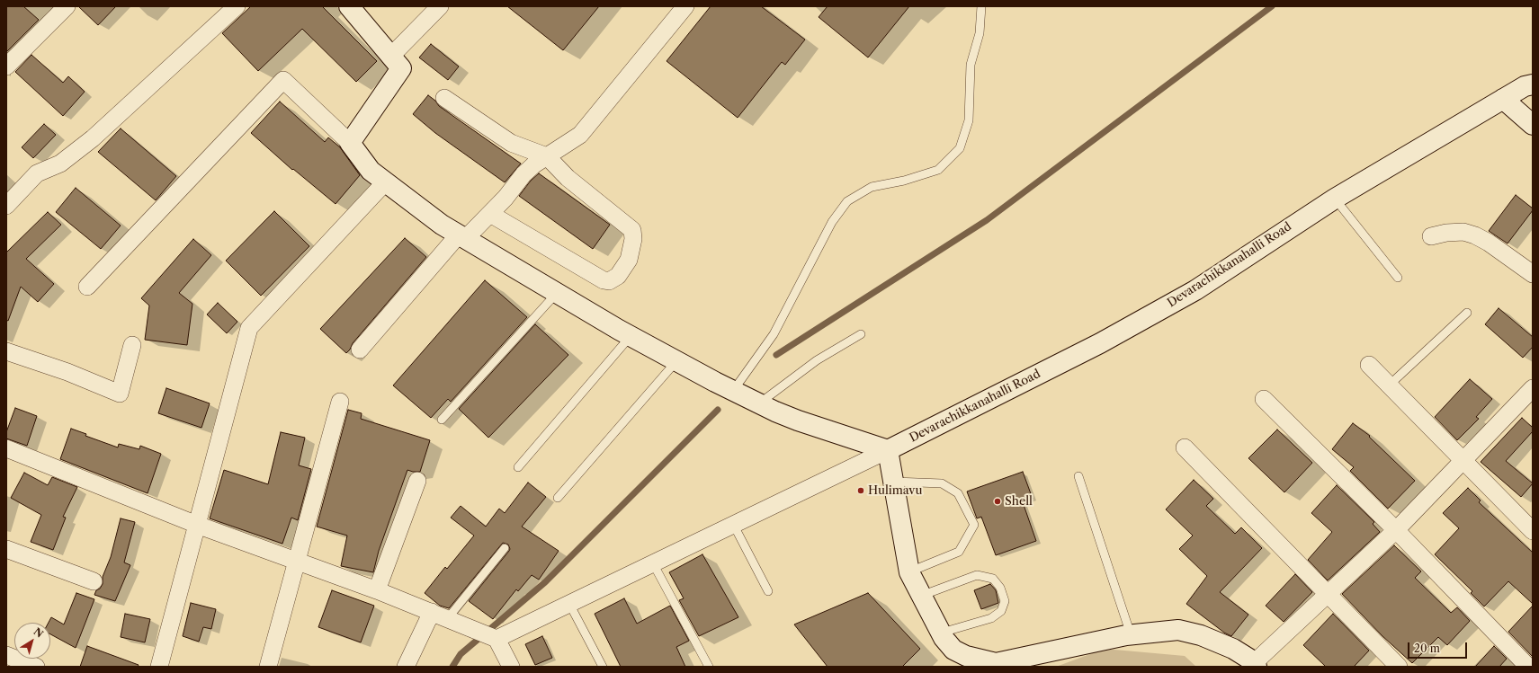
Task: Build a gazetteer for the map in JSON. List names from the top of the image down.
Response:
{
  "streets": {
    "main road": ["Devarachikkanahalli Road"]
  },
  "places": ["Hulimavu", "Shell"],
  "scale_bar": "20 m",
  "north": "top right"
}
